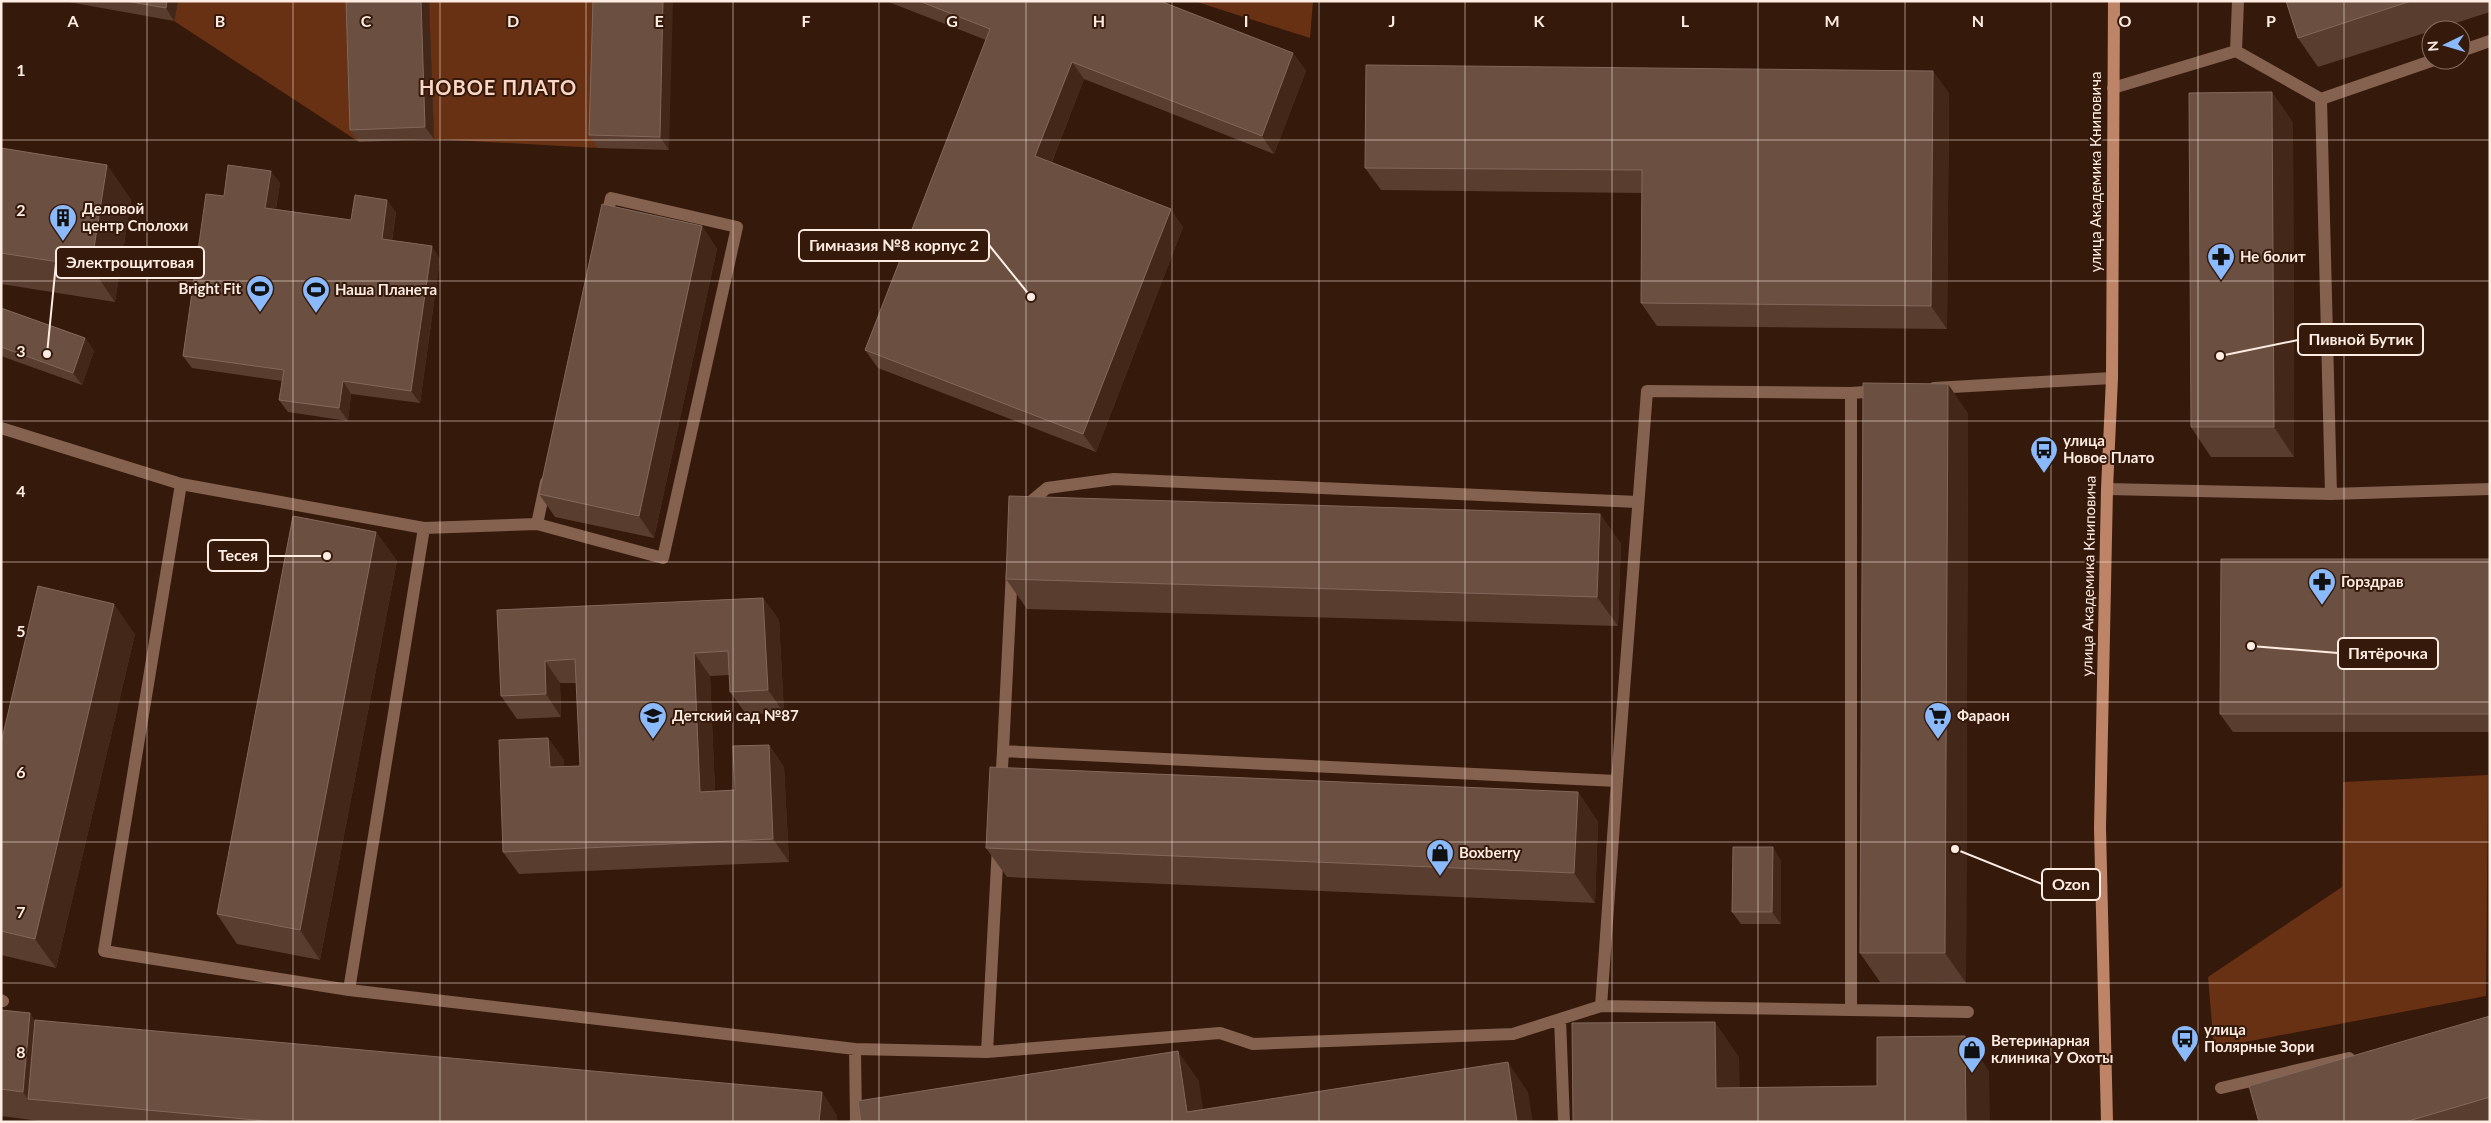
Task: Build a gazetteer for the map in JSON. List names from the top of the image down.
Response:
{
  "streets": {
    "main road": ["улица Академика Книповича"]
  },
  "districts": ["НОВОЕ ПЛАТО"],
  "places": {
    "building": ["Деловой центр Сполохи"],
    "pharmacy": ["Не болит", "Горздрав"],
    "other": [
      "Гимназия №8 корпус 2",
      "Электрощитовая",
      "Пивной Бутик",
      "Тесея",
      "Пятёрочка",
      "Ozon"
    ],
    "sports": ["Bright Fit", "Наша Планета"],
    "bus stop": ["улица Новое Плато", "улица Полярные Зори"],
    "school or university": ["Детский сад №87"],
    "supermarket": ["Фараон"],
    "shop": ["Boxberry", "Ветеринарная клиника У Охоты"]
  },
  "north": "left",
  "grid": {
    "columns": [
      "A",
      "B",
      "C",
      "D",
      "E",
      "F",
      "G",
      "H",
      "I",
      "J",
      "K",
      "L",
      "M",
      "N",
      "O",
      "P"
    ],
    "rows": [
      "1",
      "2",
      "3",
      "4",
      "5",
      "6",
      "7",
      "8"
    ]
  }
}
